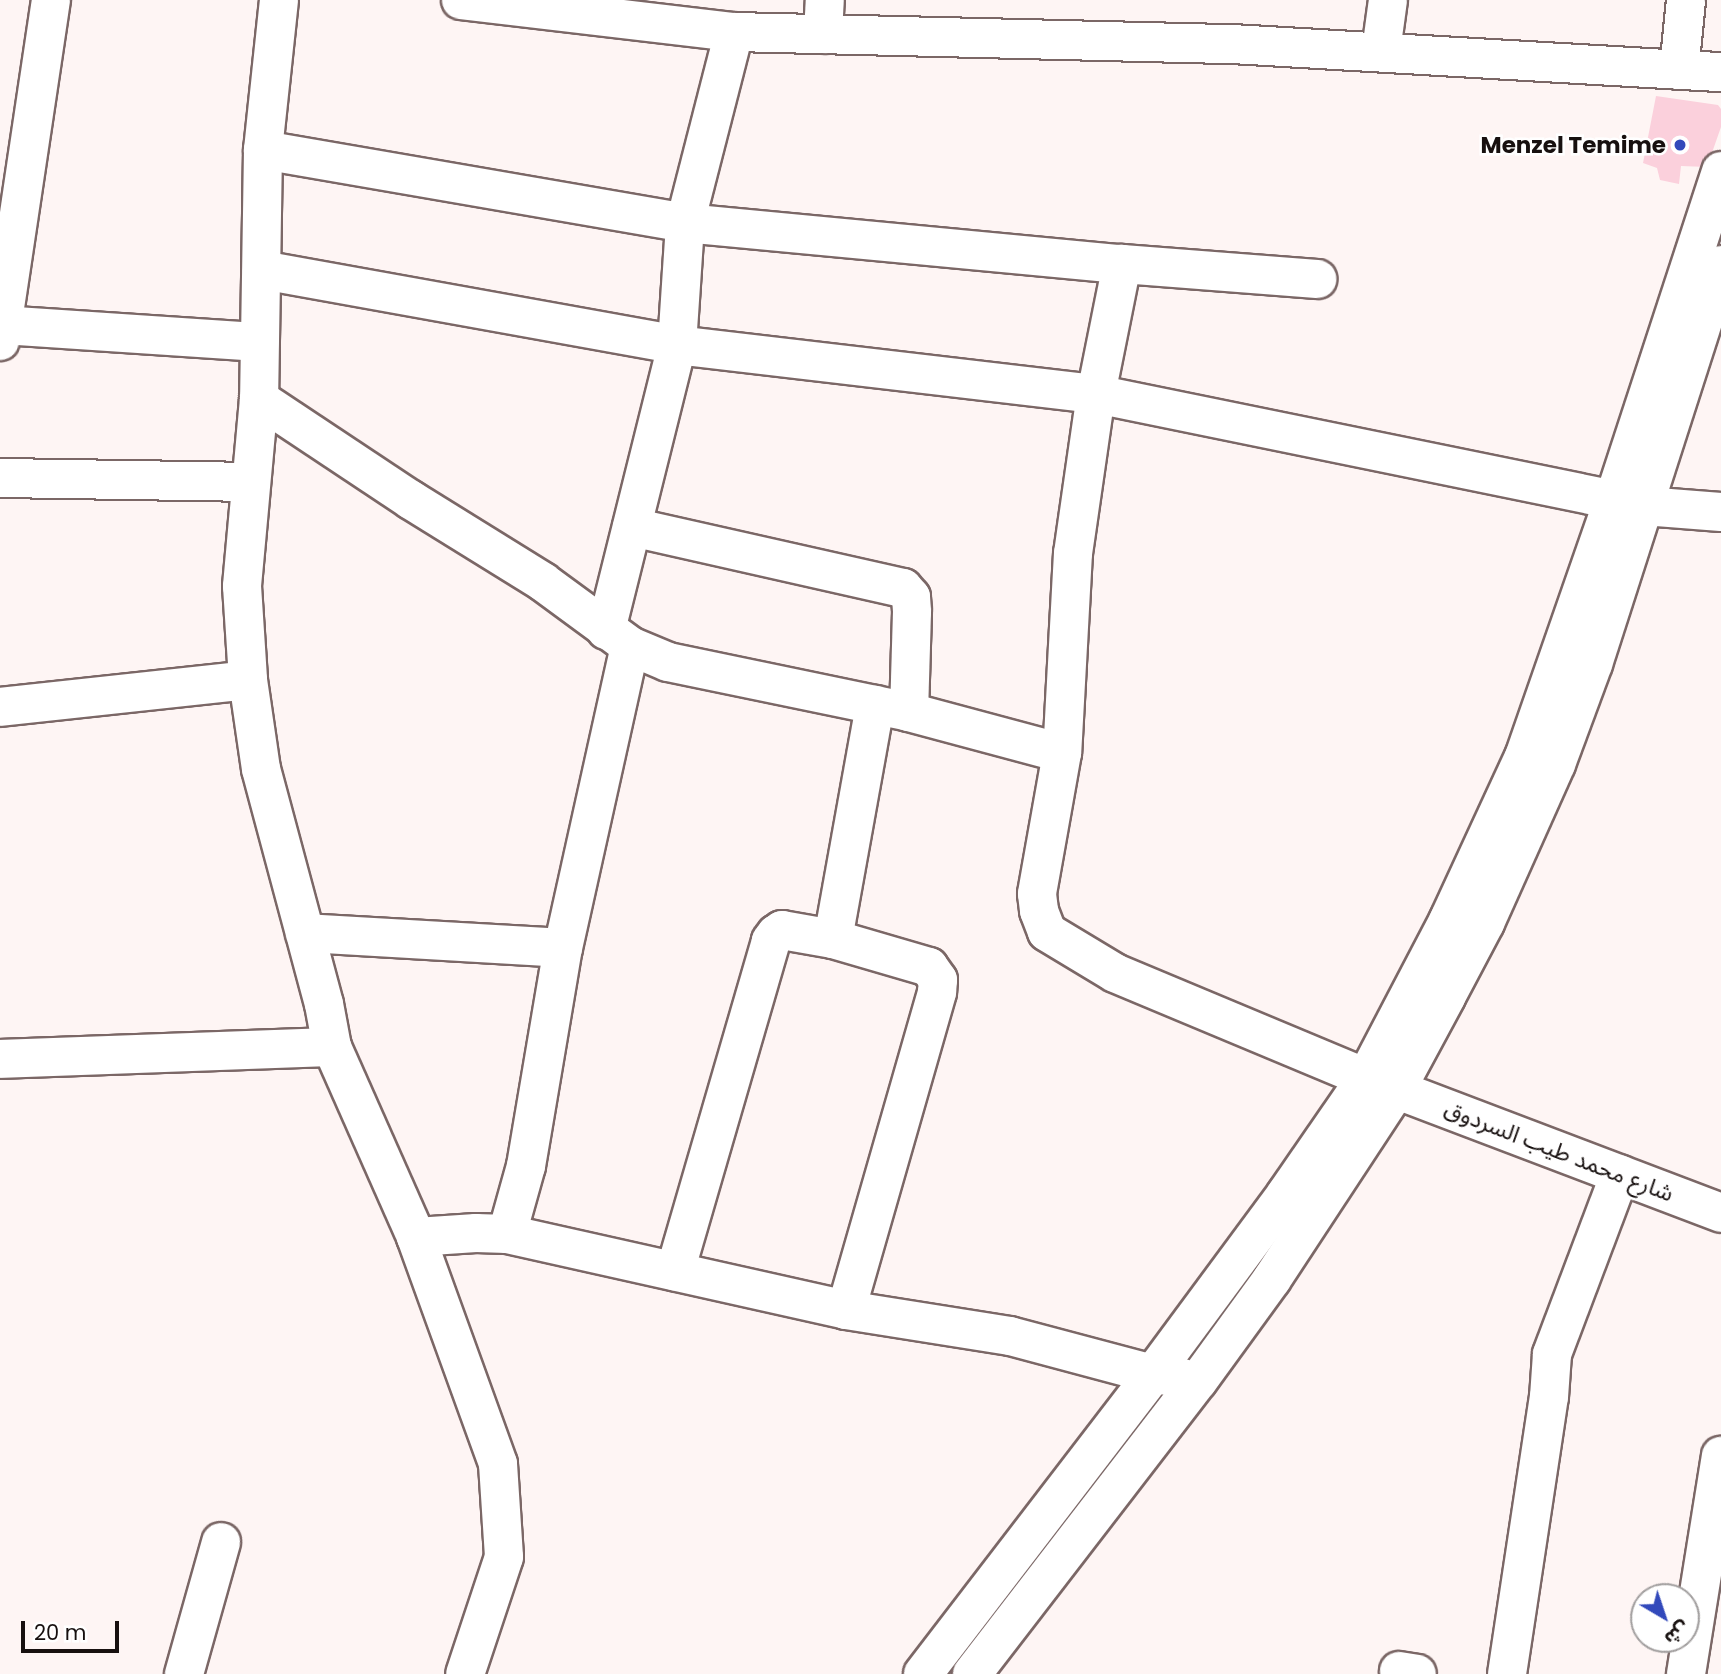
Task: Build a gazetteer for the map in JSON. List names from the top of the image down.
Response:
{
  "streets": {
    "main road": ["شارع محمد طيب السردوق"]
  },
  "places": ["Menzel Temime"],
  "scale_bar": "20 m",
  "north": "bottom right"
}
